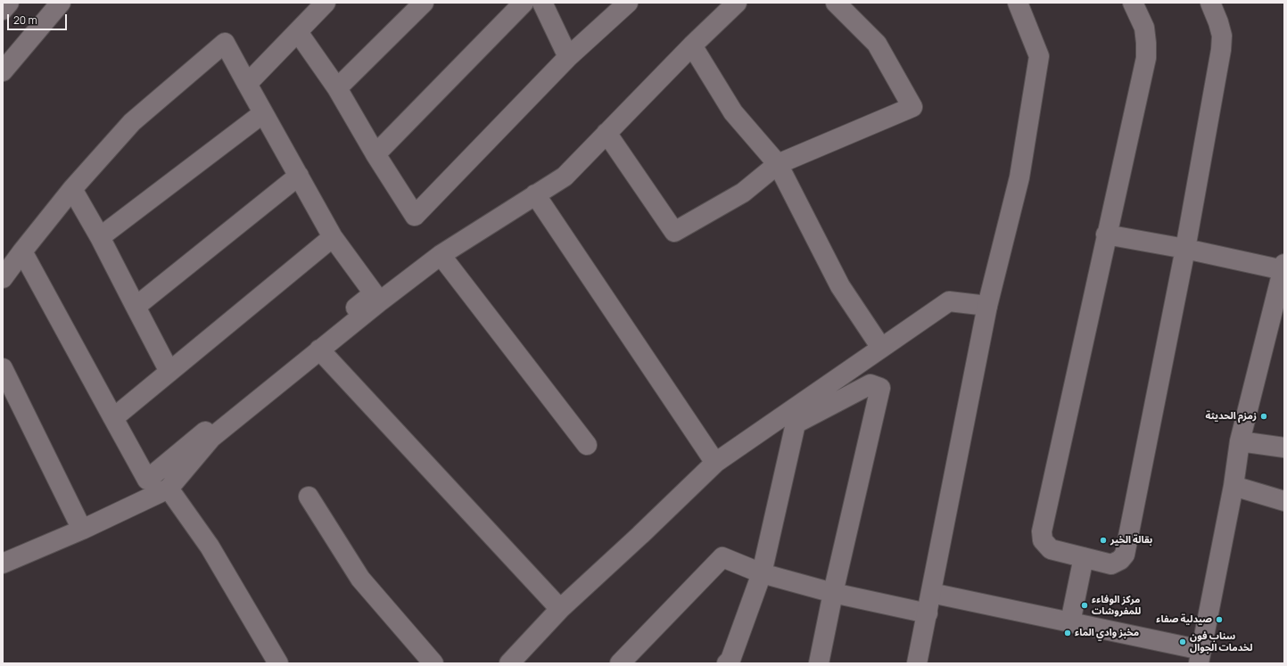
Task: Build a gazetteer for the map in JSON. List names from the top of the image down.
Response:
{
  "places": [
    "زمزم الحديثة",
    "بقالة الخير",
    "مركز الوفاءء للمفروشات",
    "صيدلية صفاء",
    "مخبز وادي الماء",
    "سناب فون لخدمات الجوال"
  ],
  "scale_bar": "20 m"
}
